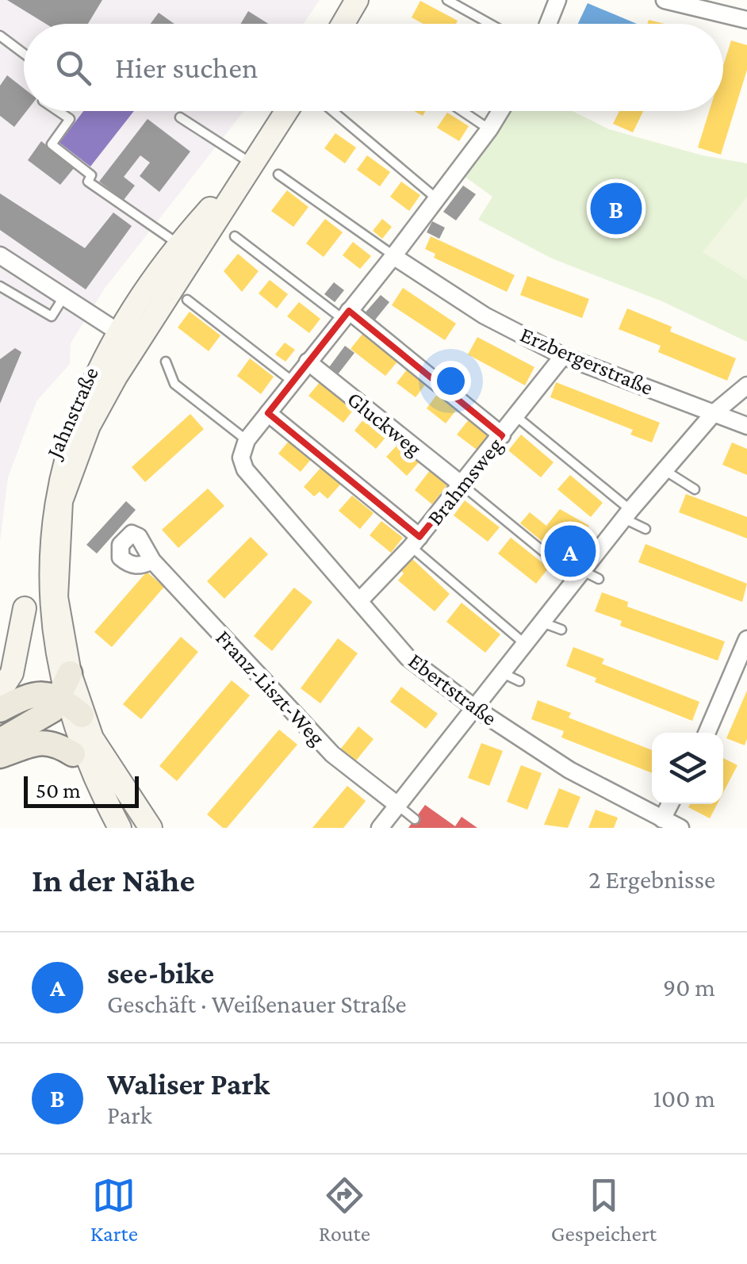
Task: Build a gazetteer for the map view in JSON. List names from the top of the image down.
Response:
{
  "streets": {
    "main road": ["Jahnstraße"],
    "street": [
      "Erzbergerstraße",
      "Gluckweg",
      "Brahmsweg",
      "Franz-Liszt-Weg",
      "Ebertstraße"
    ]
  },
  "crossings": [
    ["Erzbergerstraße", "Brahmsweg"],
    ["Gluckweg", "Brahmsweg"],
    ["Brahmsweg", "Ebertstraße"]
  ],
  "scale_bar": "50 m",
  "page": {
    "search": "Hier suchen",
    "pins": ["B", "A"],
    "scale": "50 m",
    "heading": ["In der Nähe", "2 Ergebnisse"],
    "list": [
      {
        "mark": "A",
        "name": "see-bike",
        "note": "Geschäft · Weißenauer Straße",
        "value": "90 m"
      },
      {
        "mark": "B",
        "name": "Waliser Park",
        "note": "Park",
        "value": "100 m"
      }
    ],
    "nav": ["Karte", "Route", "Gespeichert"]
  }
}
